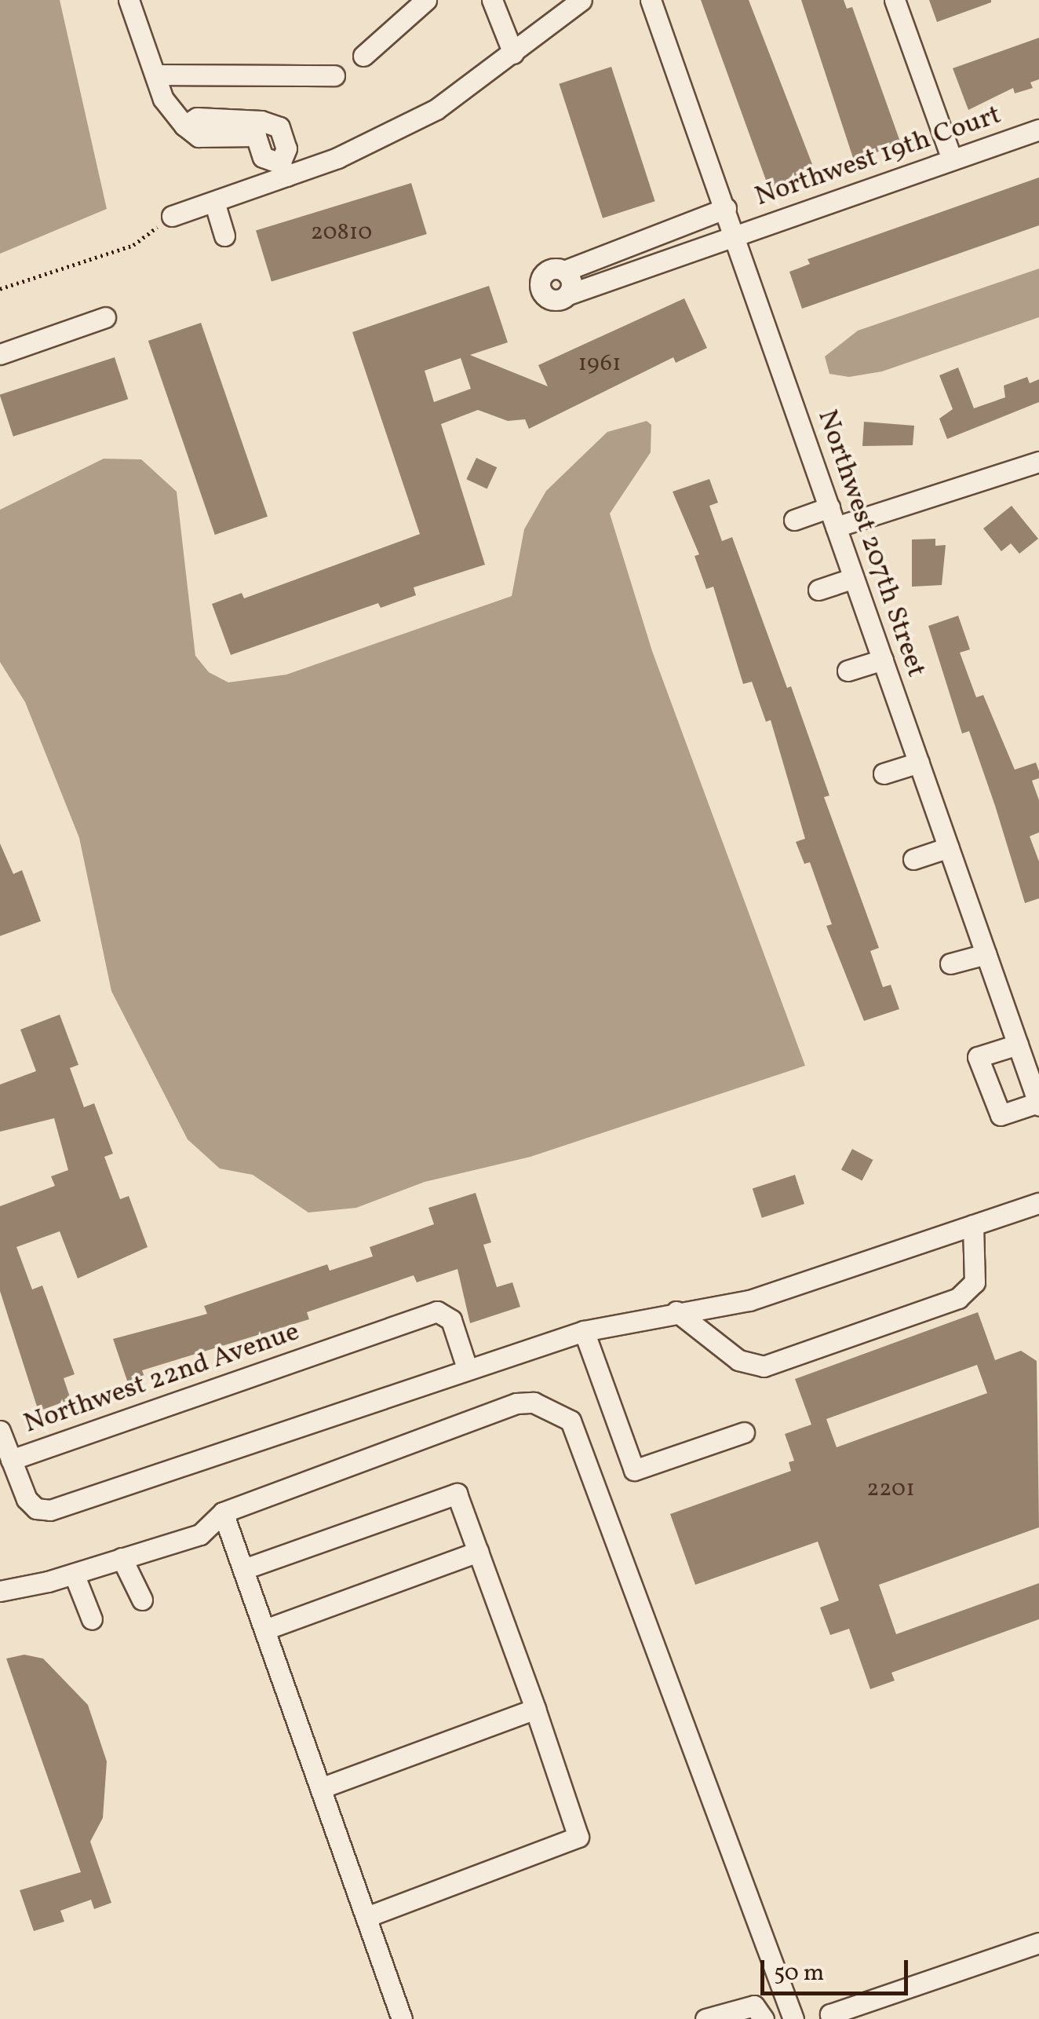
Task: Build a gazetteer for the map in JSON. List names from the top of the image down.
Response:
{
  "streets": {
    "street": ["Northwest 19th Court", "Northwest 207th Street", "Northwest 22nd Avenue"]
  },
  "crossings": [
    ["Northwest 19th Court", "Northwest 207th Street"]
  ],
  "house_numbers": ["20810", "1961", "2201"],
  "scale_bar": "50 m"
}
